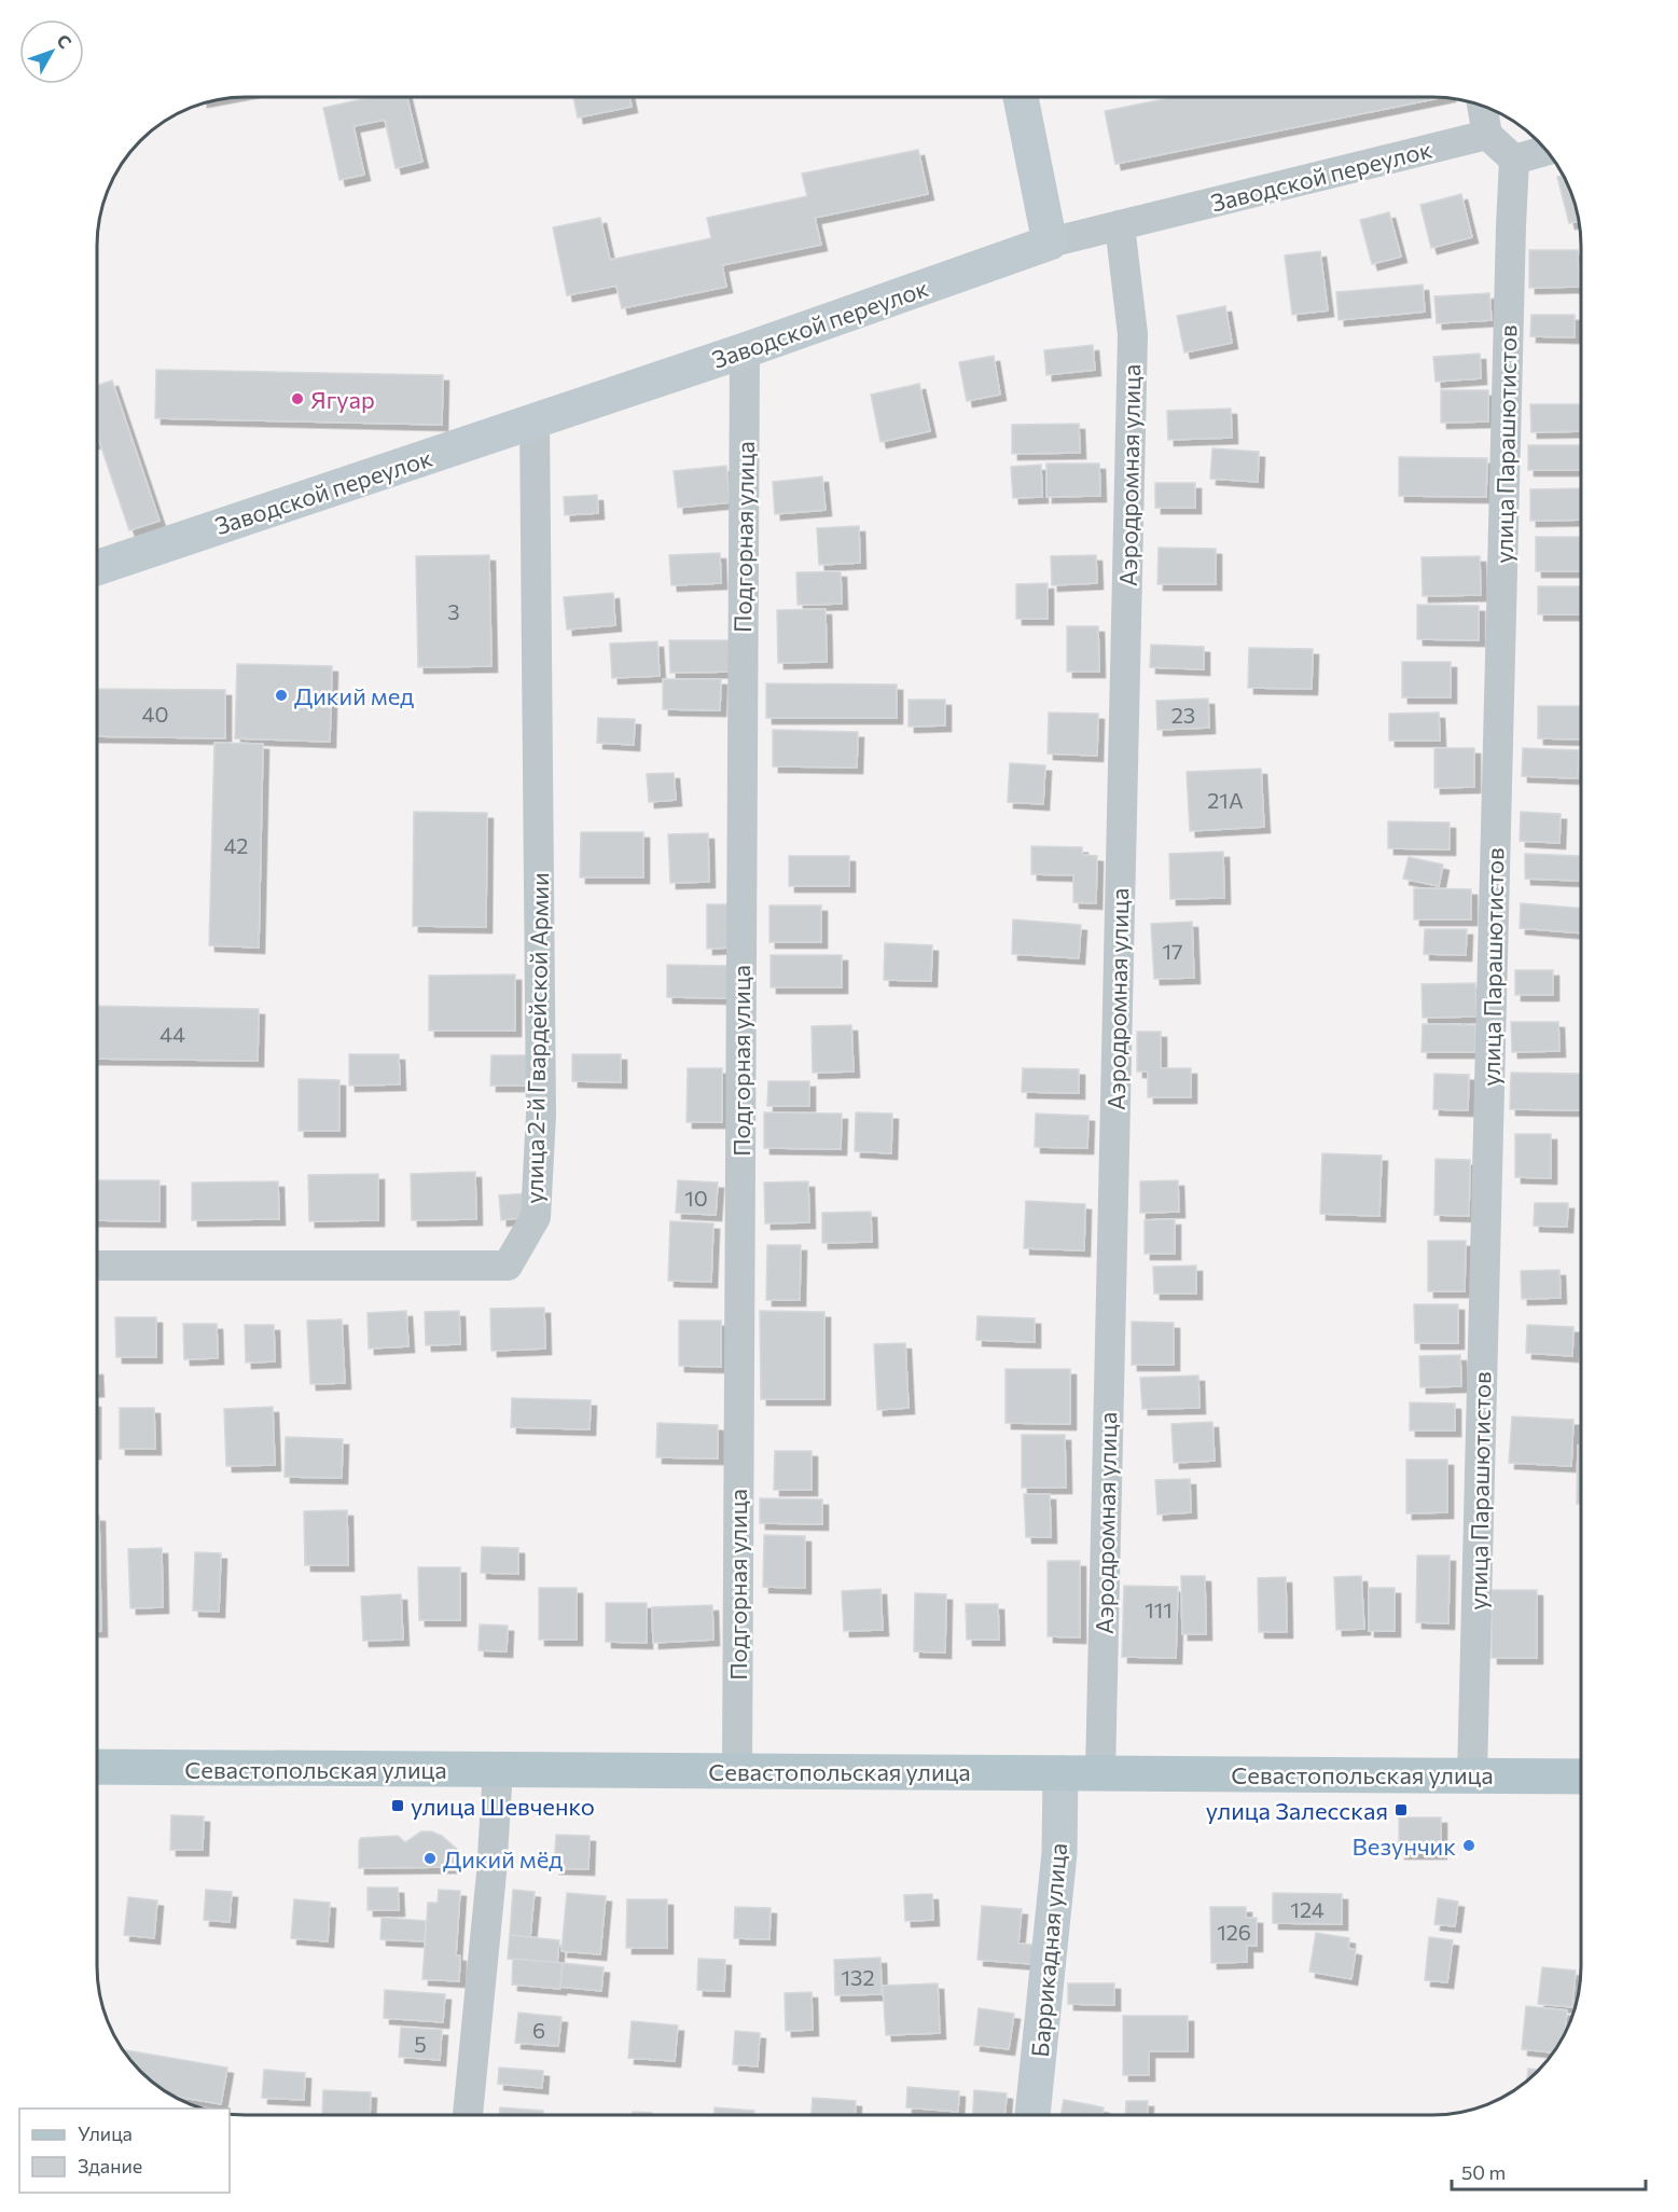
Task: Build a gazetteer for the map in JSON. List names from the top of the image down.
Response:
{
  "streets": {
    "main road": ["Севастопольская улица"],
    "street": [
      "Заводской переулок",
      "улица Парашютистов",
      "Аэродромная улица",
      "Подгорная улица",
      "улица 2-й Гвардейской Армии",
      "Баррикадная улица"
    ]
  },
  "crossings": [
    ["Заводской переулок", "Аэродромная улица"],
    ["Заводской переулок", "Подгорная улица"],
    ["Заводской переулок", "улица 2-й Гвардейской Армии"],
    ["улица Парашютистов", "Севастопольская улица"],
    ["Аэродромная улица", "Севастопольская улица"],
    ["Подгорная улица", "Севастопольская улица"],
    ["Севастопольская улица", "Баррикадная улица"]
  ],
  "places": {
    "other": [
      "Ягуар",
      "Дикий мед",
      "Везунчик",
      "Дикий мёд"
    ],
    "transit": ["улица Шевченко", "улица Залесская"]
  },
  "house_numbers": [
    "3",
    "40",
    "23",
    "21А",
    "42",
    "17",
    "44",
    "10",
    "111",
    "124",
    "126",
    "132",
    "6",
    "5"
  ],
  "legend": ["Улица", "Здание"],
  "scale_bar": "50 m",
  "north": "top right"
}
